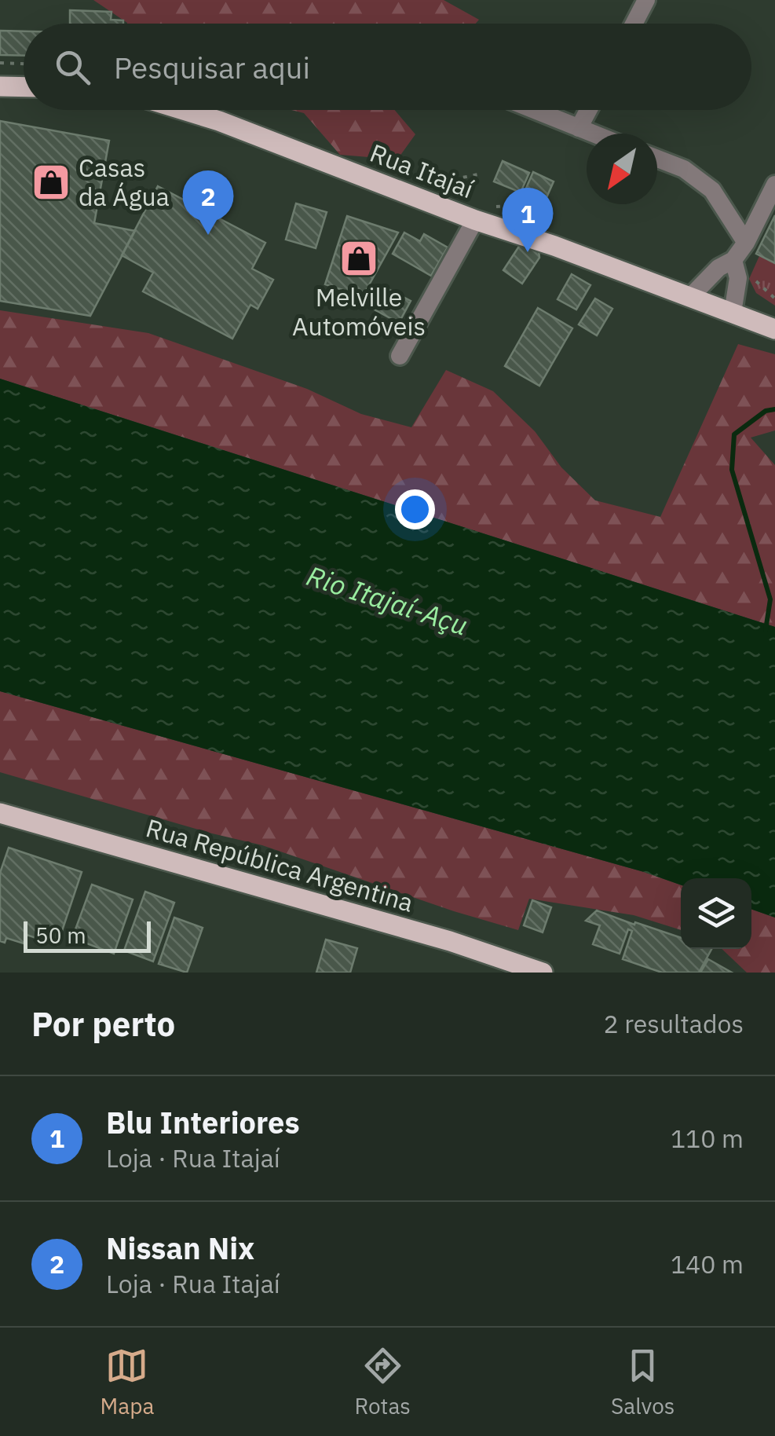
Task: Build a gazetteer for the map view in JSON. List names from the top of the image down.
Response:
{
  "streets": {
    "main road": ["Rua Itajaí", "Rua República Argentina"]
  },
  "water": ["Rio Itajaí-Açu"],
  "places": {
    "shop": ["Casas da Água", "Melville Automóveis"]
  },
  "scale_bar": "50 m",
  "north": "bottom left",
  "page": {
    "search": "Pesquisar aqui",
    "pins": ["2", "1"],
    "scale": "50 m",
    "heading": ["Por perto", "2 resultados"],
    "list": [
      {
        "mark": "1",
        "name": "Blu Interiores",
        "note": "Loja · Rua Itajaí",
        "value": "110 m"
      },
      {
        "mark": "2",
        "name": "Nissan Nix",
        "note": "Loja · Rua Itajaí",
        "value": "140 m"
      }
    ],
    "nav": ["Mapa", "Rotas", "Salvos"]
  }
}
